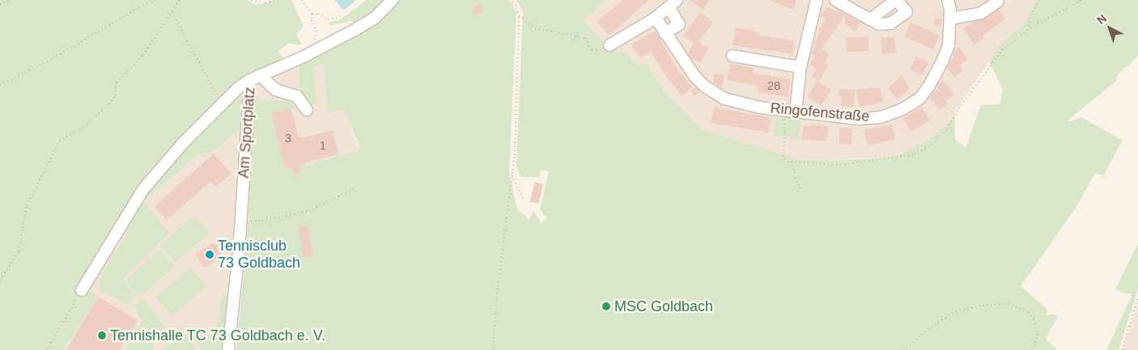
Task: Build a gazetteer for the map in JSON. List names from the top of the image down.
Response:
{
  "streets": {
    "street": ["Ringofenstraße", "Am Sportplatz"]
  },
  "places": ["Tennisclub 73 Goldbach", "MSC Goldbach", "Tennishalle TC 73 Goldbach e. V."],
  "house_numbers": ["28", "3", "1"],
  "north": "top left"
}
